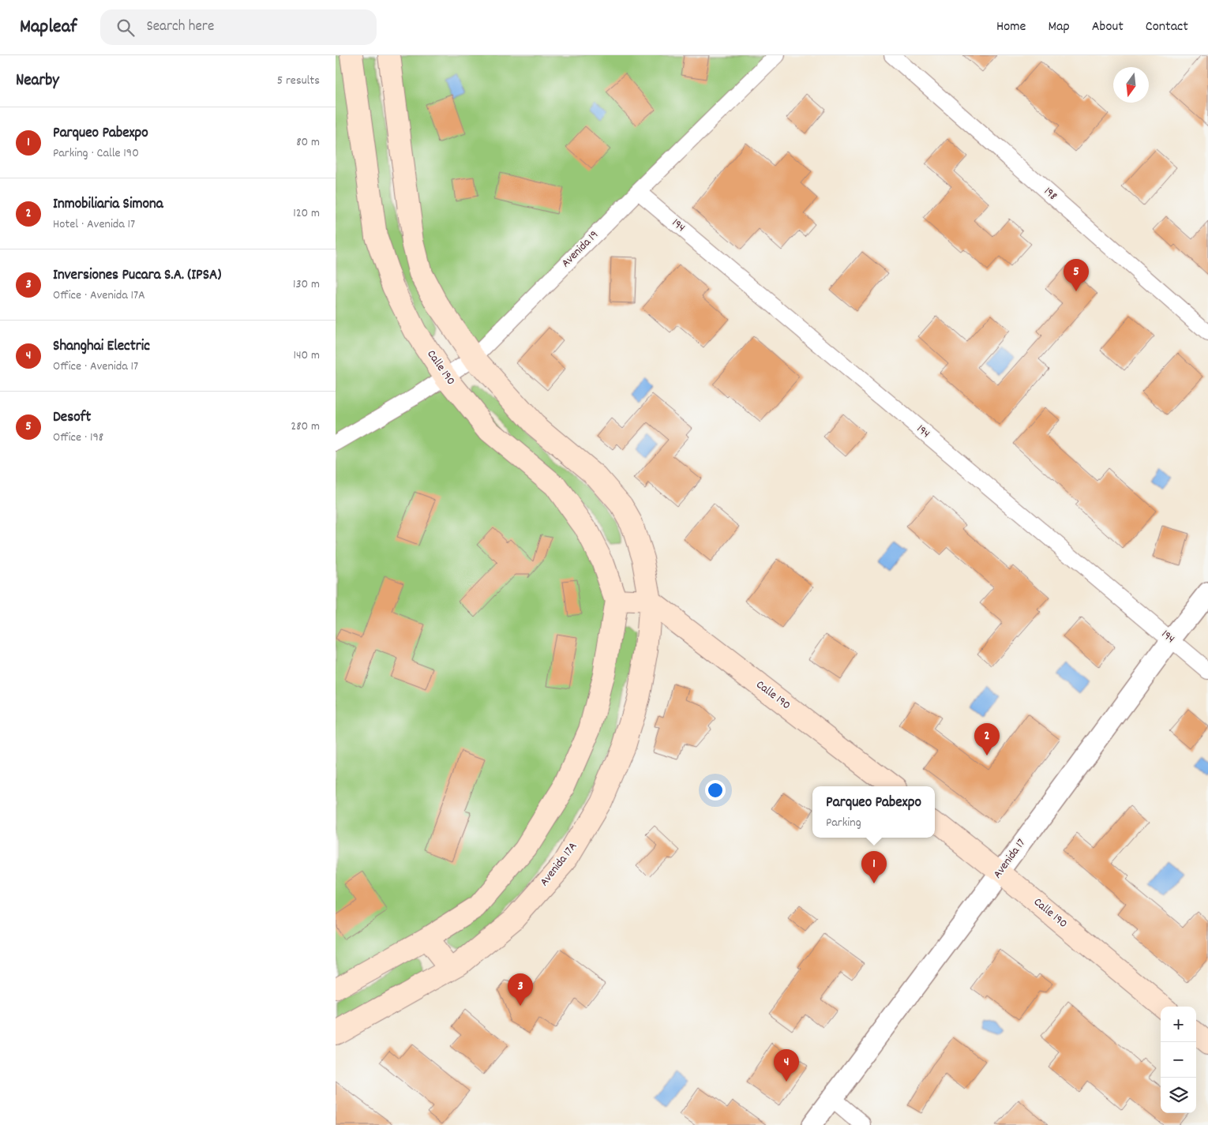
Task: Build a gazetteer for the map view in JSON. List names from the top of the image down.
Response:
{
  "streets": {
    "main road": ["Calle 190", "Avenida 17A"],
    "street": [
      "198",
      "194",
      "Avenida 19",
      "Avenida 17"
    ]
  },
  "crossings": [
    ["194", "Avenida 19"],
    ["194", "Avenida 17"],
    ["Avenida 19", "Calle 190"],
    ["Calle 190", "Avenida 17"],
    ["Calle 190", "Avenida 17A"]
  ],
  "north": "bottom",
  "page": {
    "header": "Mapleaf",
    "search": "Search here",
    "nav": [
      "Home",
      "Map",
      "About",
      "Contact"
    ],
    "heading": ["Nearby", "5 results"],
    "list": [
      {
        "mark": "1",
        "name": "Parqueo Pabexpo",
        "note": "Parking · Calle 190",
        "value": "80 m"
      },
      {
        "mark": "2",
        "name": "Inmobiliaria Simona",
        "note": "Hotel · Avenida 17",
        "value": "120 m"
      },
      {
        "mark": "3",
        "name": "Inversiones Pucara S.A. (IPSA)",
        "note": "Office · Avenida 17A",
        "value": "130 m"
      },
      {
        "mark": "4",
        "name": "Shanghai Electric",
        "note": "Office · Avenida 17",
        "value": "140 m"
      },
      {
        "mark": "5",
        "name": "Desoft",
        "note": "Office · 198",
        "value": "280 m"
      }
    ],
    "pins": [
      "5",
      "2",
      "1",
      "3",
      "4"
    ],
    "popup": ["Parqueo Pabexpo", "Parking"],
    "map_buttons": ["+", "−"]
  }
}
